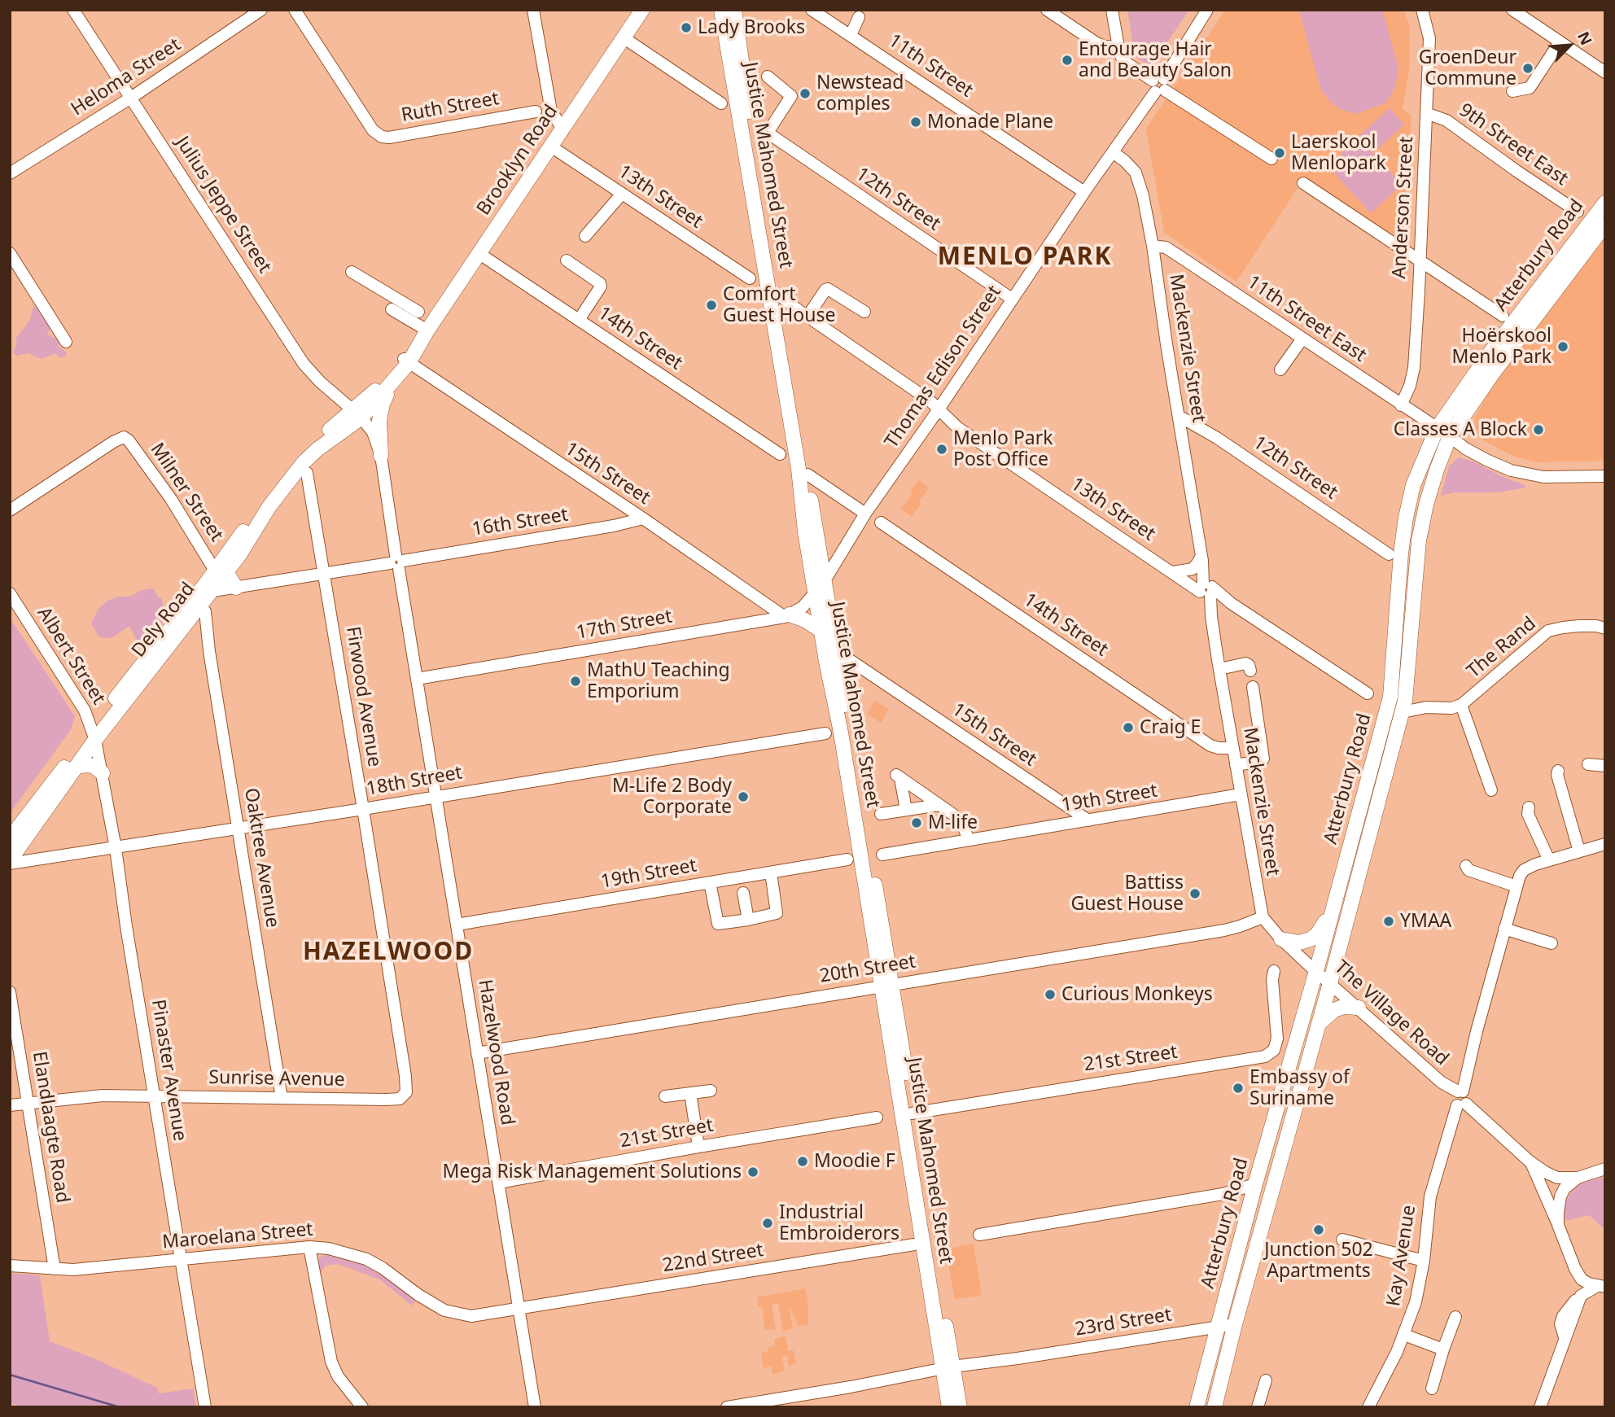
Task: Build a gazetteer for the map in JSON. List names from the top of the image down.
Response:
{
  "streets": {
    "main road": [
      "Brooklyn Road",
      "Justice Mahomed Street",
      "Atterbury Road",
      "Dely Road"
    ],
    "street": [
      "11th Street",
      "Heloma Street",
      "Ruth Street",
      "9th Street East",
      "13th Street",
      "12th Street",
      "Julius Jeppe Street",
      "Anderson Street",
      "11th Street East",
      "14th Street",
      "Mackenzie Street",
      "Thomas Edison Street",
      "15th Street",
      "Milner Street",
      "16th Street",
      "17th Street",
      "The Rand",
      "Albert Street",
      "Firwood Avenue",
      "18th Street",
      "19th Street",
      "Oaktree Avenue",
      "20th Street",
      "The Village Road",
      "Hazelwood Road",
      "21st Street",
      "Pinaster Avenue",
      "Sunrise Avenue",
      "Elandlaagte Road",
      "Maroelana Street",
      "Kay Avenue",
      "22nd Street",
      "23rd Street"
    ]
  },
  "crossings": [
    ["11th Street", "Thomas Edison Street"],
    ["Heloma Street", "Julius Jeppe Street"],
    ["9th Street East", "Anderson Street"],
    ["Brooklyn Road", "13th Street"],
    ["Brooklyn Road", "Julius Jeppe Street"],
    ["Brooklyn Road", "14th Street"],
    ["Brooklyn Road", "15th Street"],
    ["Brooklyn Road", "Dely Road"],
    ["Brooklyn Road", "Hazelwood Road"],
    ["Justice Mahomed Street", "13th Street"],
    ["Justice Mahomed Street", "Thomas Edison Street"],
    ["Justice Mahomed Street", "20th Street"],
    ["Justice Mahomed Street", "21st Street"],
    ["Justice Mahomed Street", "23rd Street"],
    ["13th Street", "Mackenzie Street"],
    ["13th Street", "Thomas Edison Street"],
    ["12th Street", "Mackenzie Street"],
    ["12th Street", "Thomas Edison Street"],
    ["Julius Jeppe Street", "Dely Road"],
    ["Julius Jeppe Street", "Hazelwood Road"],
    ["Anderson Street", "11th Street East"],
    ["Atterbury Road", "11th Street East"],
    ["Atterbury Road", "The Rand"],
    ["Atterbury Road", "The Village Road"],
    ["Atterbury Road", "23rd Street"],
    ["11th Street East", "Mackenzie Street"],
    ["14th Street", "Mackenzie Street"],
    ["Mackenzie Street", "Thomas Edison Street"],
    ["Mackenzie Street", "19th Street"],
    ["Mackenzie Street", "20th Street"],
    ["15th Street", "16th Street"],
    ["15th Street", "17th Street"],
    ["15th Street", "19th Street"],
    ["Milner Street", "Dely Road"],
    ["16th Street", "Dely Road"],
    ["16th Street", "Firwood Avenue"],
    ["16th Street", "Hazelwood Road"],
    ["Dely Road", "Albert Street"],
    ["Dely Road", "18th Street"],
    ["Dely Road", "Oaktree Avenue"],
    ["Dely Road", "Hazelwood Road"],
    ["Dely Road", "Pinaster Avenue"],
    ["17th Street", "Hazelwood Road"],
    ["Albert Street", "Pinaster Avenue"],
    ["Firwood Avenue", "18th Street"],
    ["Firwood Avenue", "Sunrise Avenue"],
    ["18th Street", "Oaktree Avenue"],
    ["18th Street", "Hazelwood Road"],
    ["18th Street", "Pinaster Avenue"],
    ["19th Street", "Hazelwood Road"],
    ["Oaktree Avenue", "Sunrise Avenue"],
    ["20th Street", "Hazelwood Road"],
    ["The Village Road", "Kay Avenue"],
    ["Hazelwood Road", "21st Street"],
    ["Hazelwood Road", "Maroelana Street"],
    ["Hazelwood Road", "22nd Street"],
    ["Pinaster Avenue", "Sunrise Avenue"],
    ["Pinaster Avenue", "Maroelana Street"],
    ["Sunrise Avenue", "Elandlaagte Road"],
    ["Elandlaagte Road", "Maroelana Street"],
    ["Maroelana Street", "22nd Street"]
  ],
  "districts": ["MENLO PARK", "HAZELWOOD"],
  "places": [
    "Lady Brooks",
    "Entourage Hair and Beauty Salon",
    "GroenDeur Commune",
    "Newstead comples",
    "Monade Plane",
    "Laerskool Menlopark",
    "Comfort Guest House",
    "Hoërskool Menlo Park",
    "Classes A Block",
    "Menlo Park Post Office",
    "MathU Teaching Emporium",
    "Craig E",
    "M-Life 2 Body Corporate",
    "M-life",
    "Battiss Guest House",
    "YMAA",
    "Curious Monkeys",
    "Embassy of Suriname",
    "Moodie F",
    "Mega Risk Management Solutions",
    "Industrial Embroiderors",
    "Junction 502 Apartments"
  ],
  "north": "top right"
}
